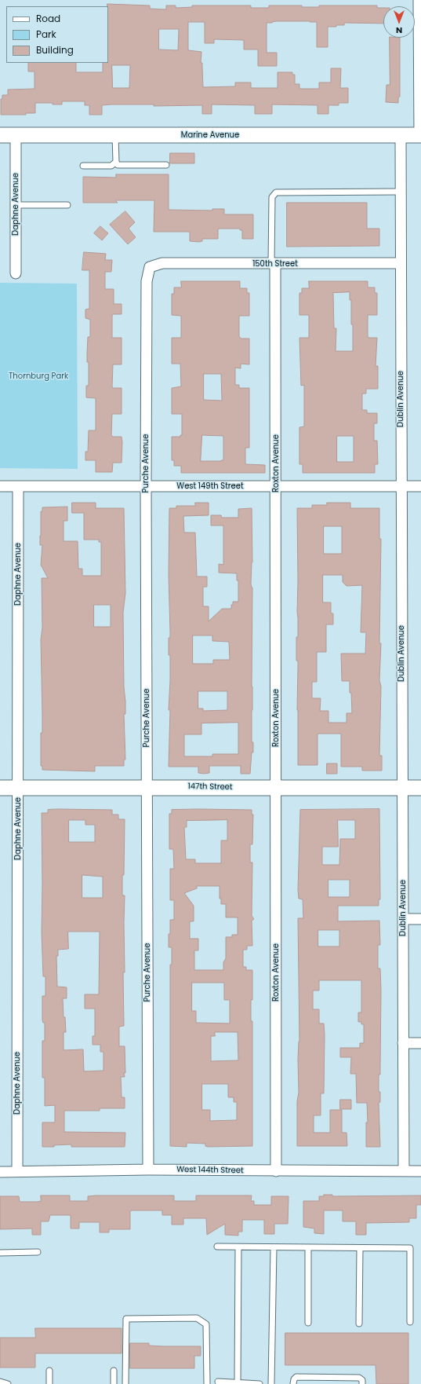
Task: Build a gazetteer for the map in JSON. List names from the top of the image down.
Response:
{
  "streets": {
    "street": [
      "Marine Avenue",
      "Daphne Avenue",
      "150th Street",
      "Dublin Avenue",
      "Purche Avenue",
      "Roxton Avenue",
      "West 149th Street",
      "147th Street",
      "West 144th Street"
    ]
  },
  "crossings": [
    ["Marine Avenue", "Daphne Avenue"],
    ["Marine Avenue", "Dublin Avenue"],
    ["Daphne Avenue", "West 149th Street"],
    ["Daphne Avenue", "147th Street"],
    ["Daphne Avenue", "West 144th Street"],
    ["150th Street", "Dublin Avenue"],
    ["150th Street", "Purche Avenue"],
    ["150th Street", "Roxton Avenue"],
    ["Dublin Avenue", "West 149th Street"],
    ["Dublin Avenue", "147th Street"],
    ["Dublin Avenue", "West 144th Street"],
    ["Purche Avenue", "West 149th Street"],
    ["Purche Avenue", "147th Street"],
    ["Purche Avenue", "West 144th Street"],
    ["Roxton Avenue", "West 149th Street"],
    ["Roxton Avenue", "147th Street"],
    ["Roxton Avenue", "West 144th Street"]
  ],
  "parks": ["Thornburg Park"],
  "legend": ["Road", "Park", "Building"],
  "north": "bottom"
}
